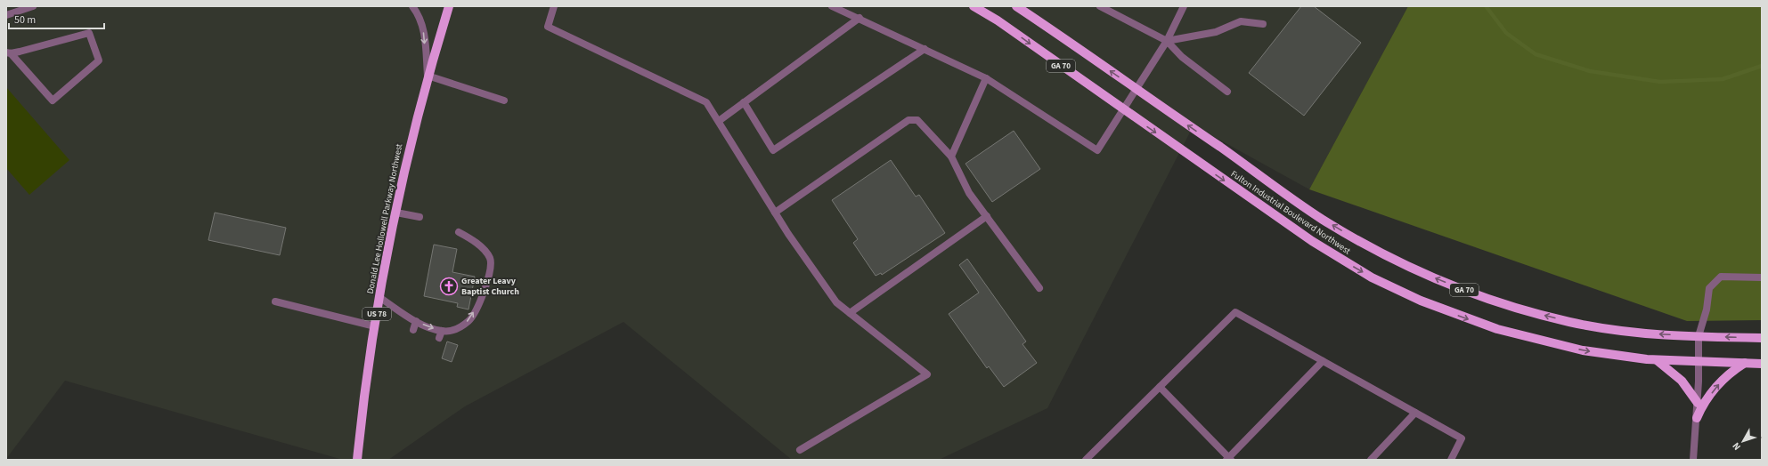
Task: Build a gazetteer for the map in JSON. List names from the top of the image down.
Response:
{
  "streets": {
    "main road": [
      "GA 70",
      "Fulton Industrial Boulevard Northwest",
      "Donald Lee Hollowell Parkway Northwest",
      "US 78"
    ]
  },
  "places": {
    "church": ["Greater Leavy Baptist Church"]
  },
  "scale_bar": "50 m",
  "north": "bottom left"
}
